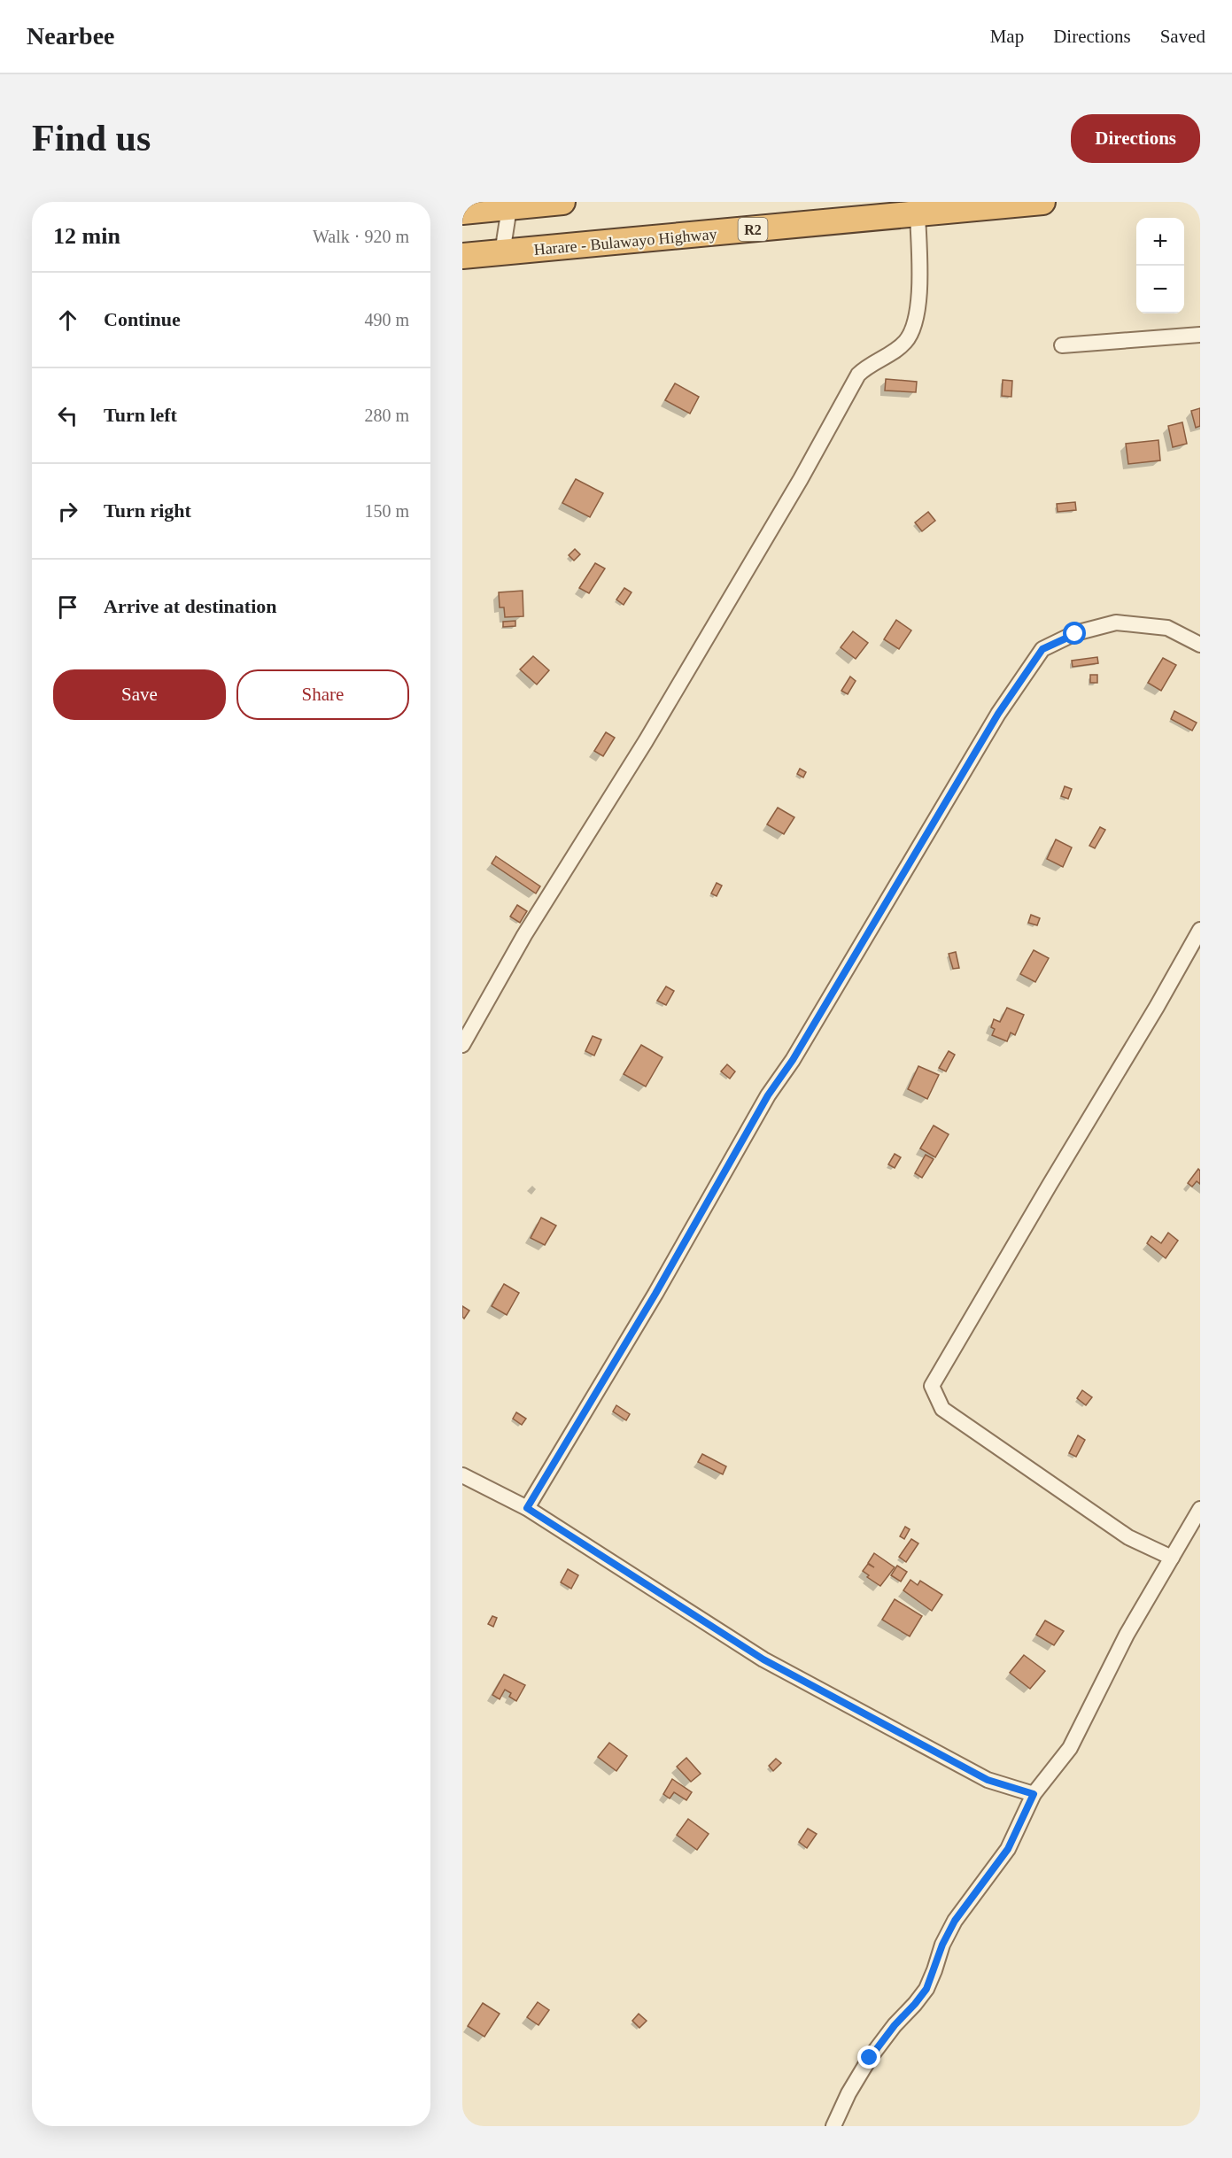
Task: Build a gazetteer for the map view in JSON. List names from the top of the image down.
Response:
{
  "streets": {
    "highway": ["R2", "Harare - Bulawayo Highway"]
  },
  "page": {
    "header": "Nearbee",
    "nav": ["Map", "Directions", "Saved"],
    "buttons": [
      "Directions",
      ["Save", "Share"]
    ],
    "title": "Find us",
    "heading": ["12 min", "Walk · 920 m"],
    "map_buttons": ["+", "−"],
    "list": [
      ["Continue", "490 m"],
      ["Turn left", "280 m"],
      ["Turn right", "150 m"],
      "Arrive at destination"
    ]
  }
}
